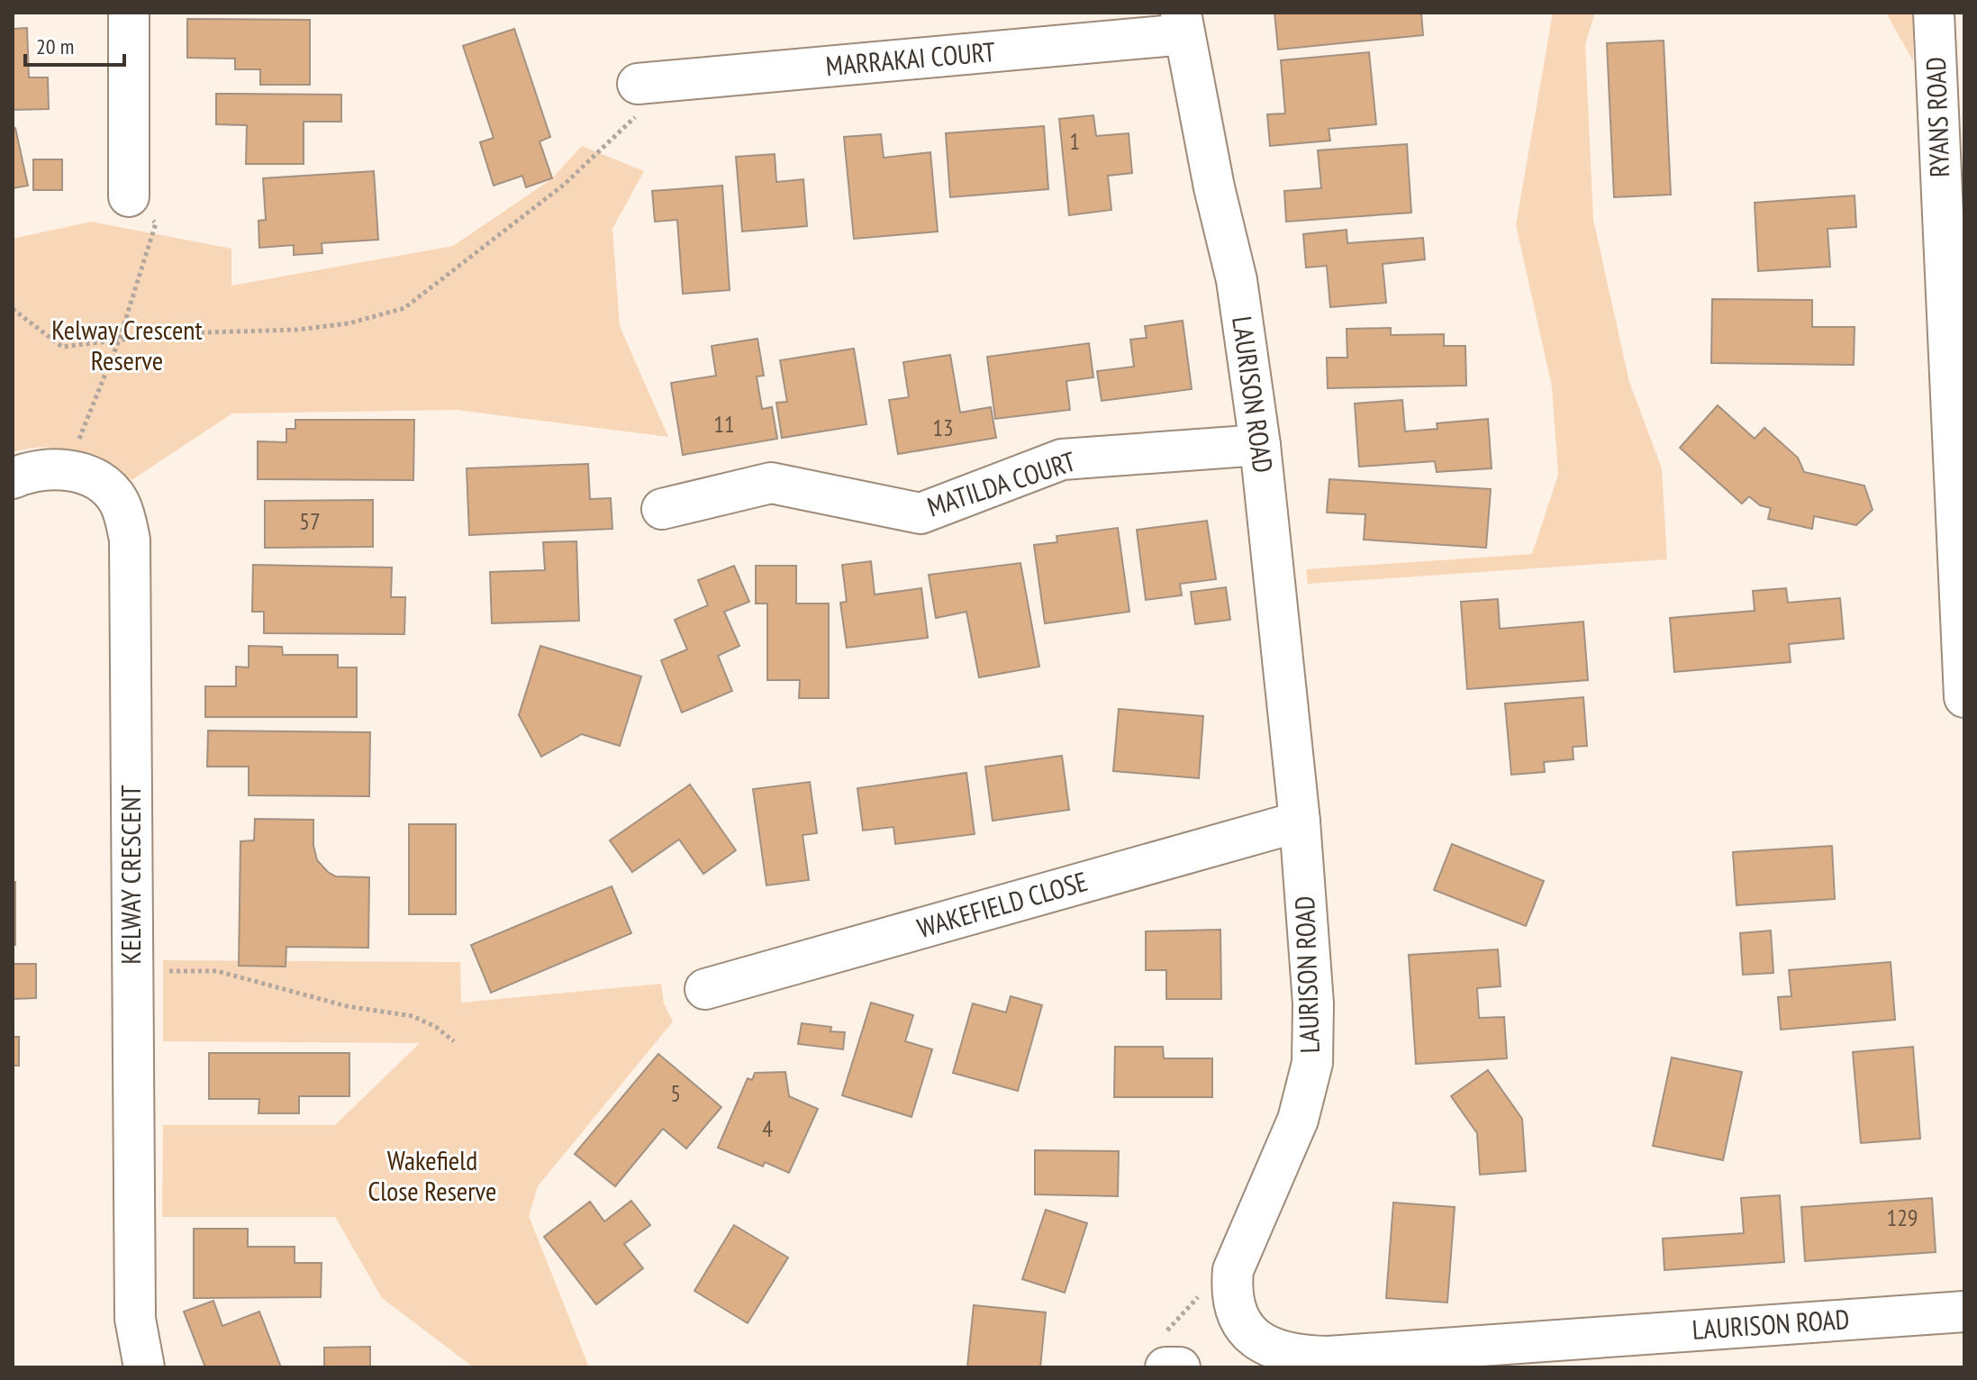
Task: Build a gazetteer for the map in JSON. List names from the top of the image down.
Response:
{
  "streets": {
    "street": [
      "MARRAKAI COURT",
      "RYANS ROAD",
      "LAURISON ROAD",
      "MATILDA COURT",
      "KELWAY CRESCENT",
      "WAKEFIELD CLOSE"
    ]
  },
  "crossings": [
    ["MARRAKAI COURT", "LAURISON ROAD"],
    ["LAURISON ROAD", "MATILDA COURT"],
    ["LAURISON ROAD", "WAKEFIELD CLOSE"]
  ],
  "parks": ["Kelway Crescent Reserve", "Wakefield Close Reserve"],
  "house_numbers": [
    "1",
    "11",
    "13",
    "57",
    "5",
    "4",
    "129"
  ],
  "scale_bar": "20 m"
}
